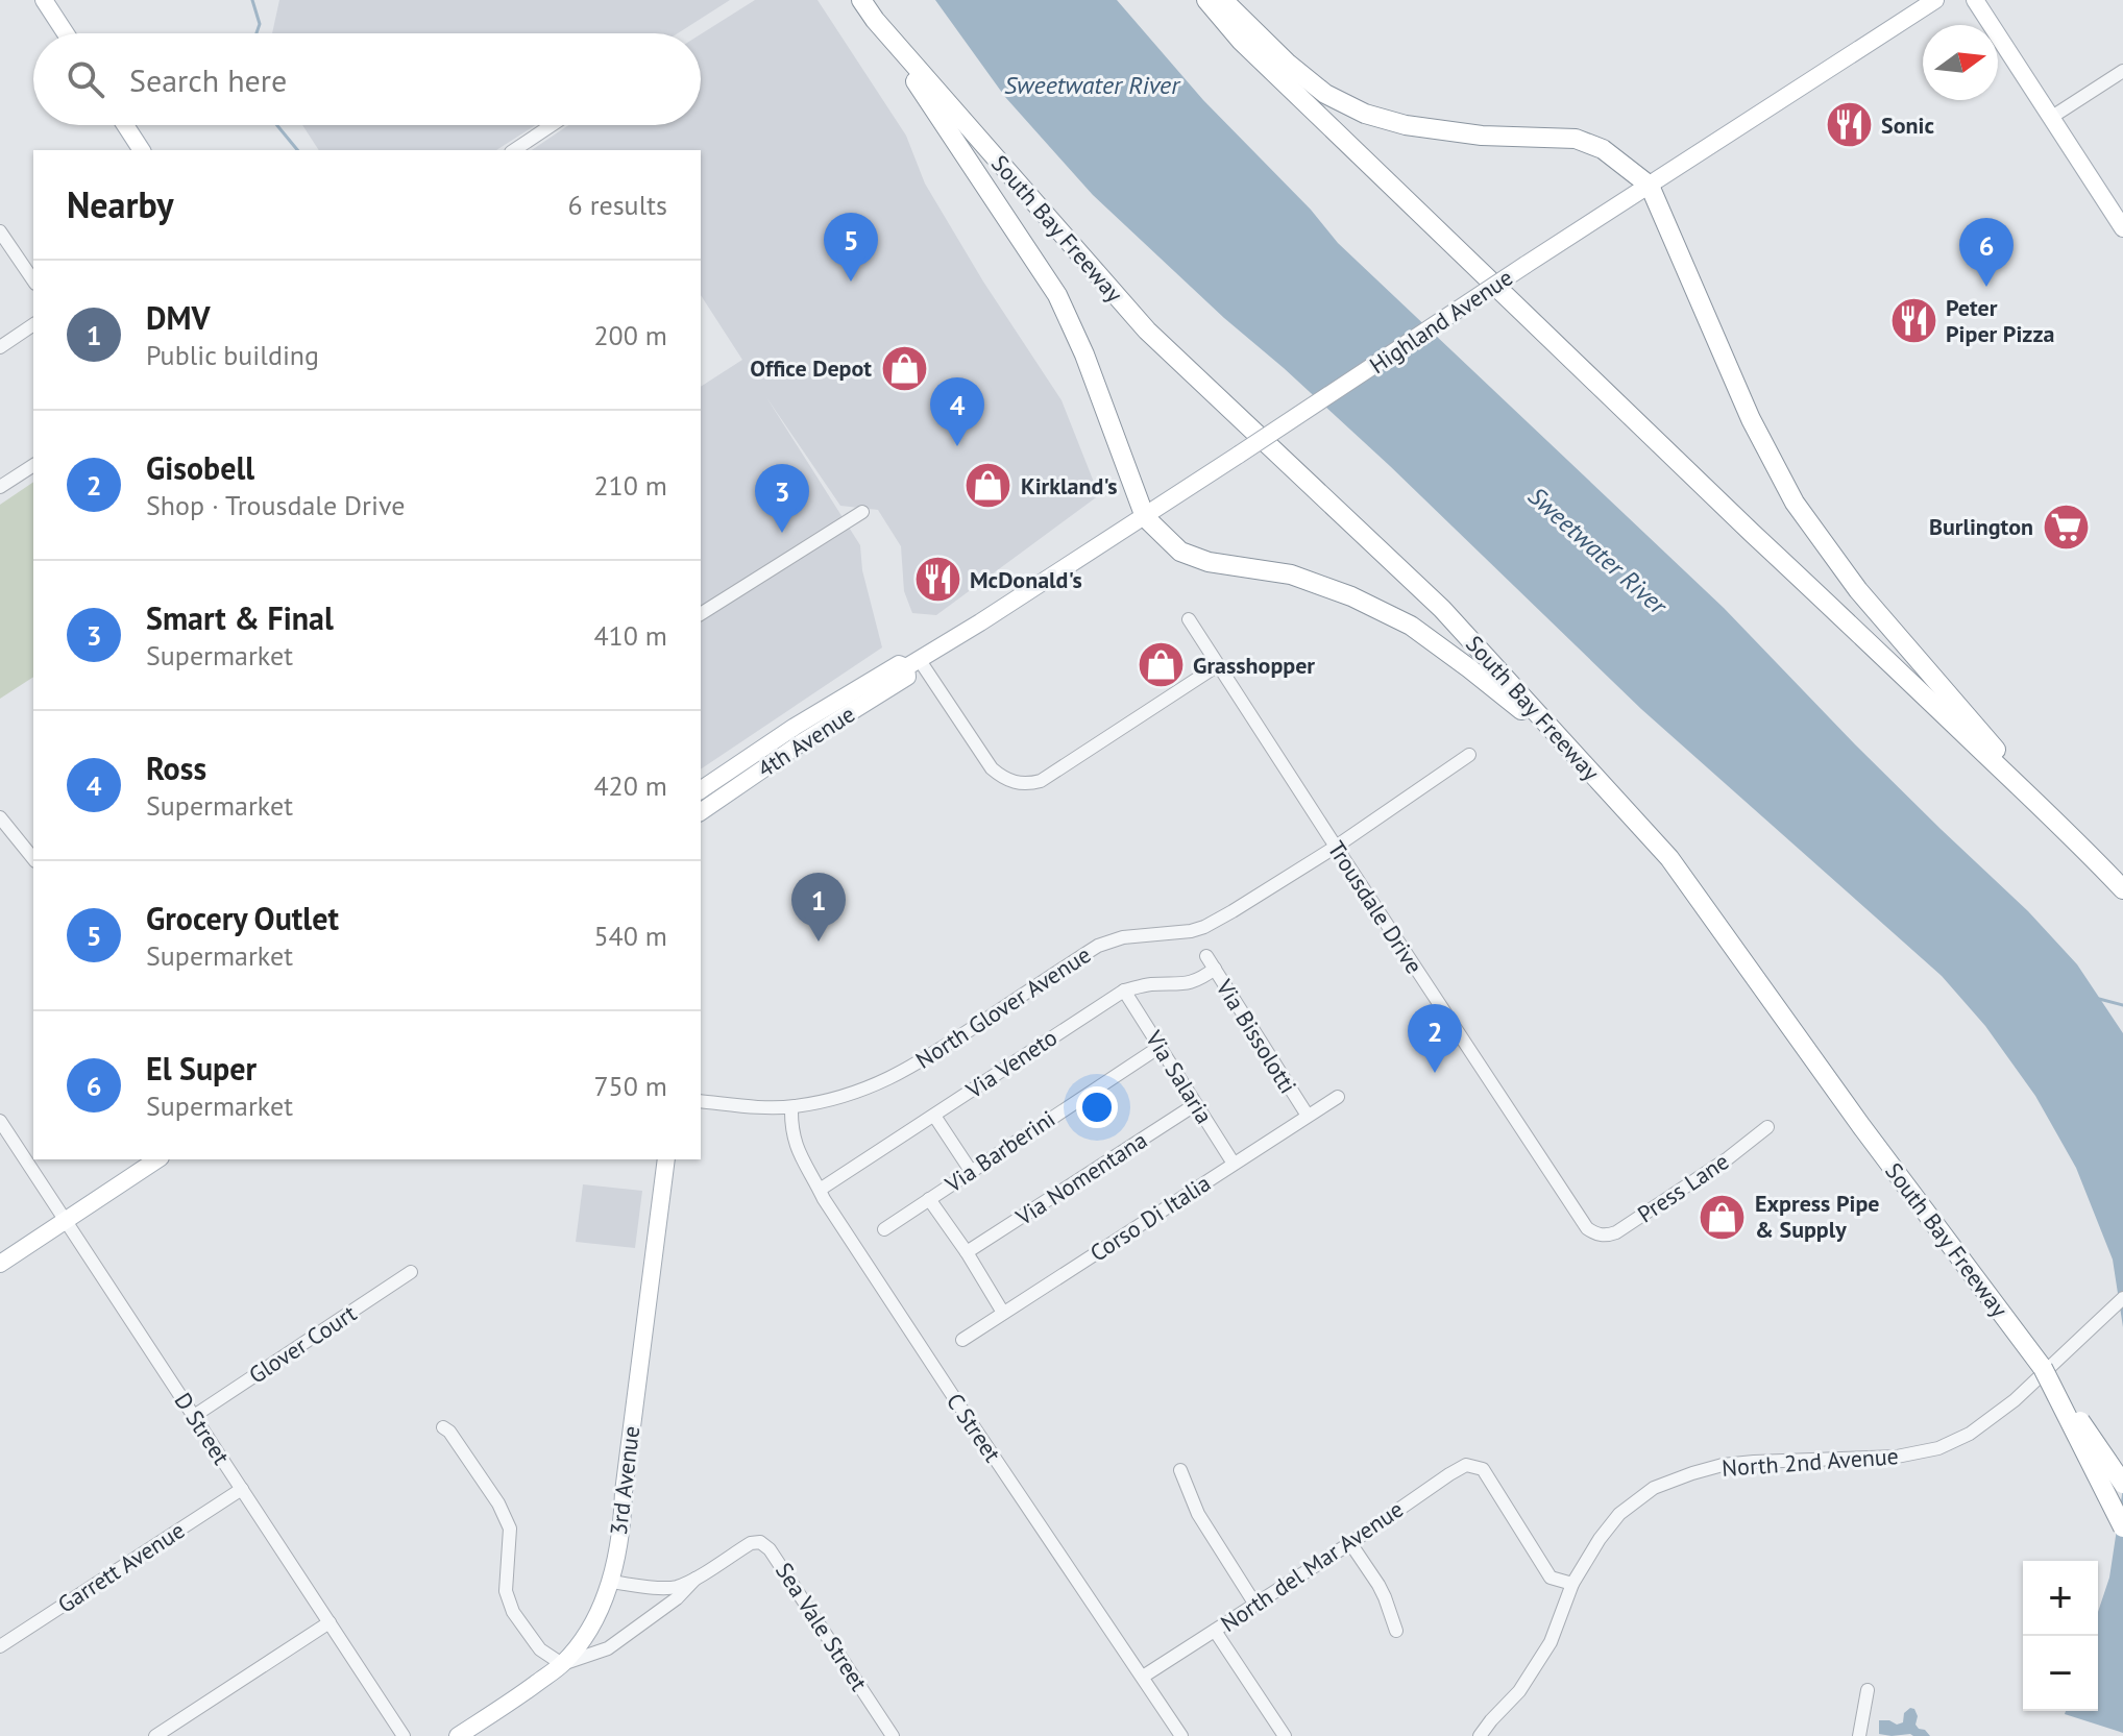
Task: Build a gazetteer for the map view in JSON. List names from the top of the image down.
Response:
{
  "streets": {
    "highway": ["South Bay Freeway"],
    "main road": ["Highland Avenue", "4th Avenue", "3rd Avenue"],
    "street": [
      "Trousdale Drive",
      "North Glover Avenue",
      "Via Bissolotti",
      "Via Veneto",
      "Via Salaria",
      "Via Barberini",
      "Via Nomentana",
      "Press Lane",
      "Corso Di Italia",
      "Glover Court",
      "C Street",
      "D Street",
      "North 2nd Avenue",
      "North del Mar Avenue",
      "Garrett Avenue",
      "Sea Vale Street"
    ]
  },
  "crossings": [
    ["Highland Avenue", "4th Avenue"],
    ["Trousdale Drive", "North Glover Avenue"],
    ["Trousdale Drive", "Press Lane"],
    ["North Glover Avenue", "C Street"],
    ["Via Bissolotti", "Via Veneto"],
    ["Via Bissolotti", "Corso Di Italia"],
    ["Via Veneto", "Via Salaria"],
    ["Via Veneto", "C Street"],
    ["Via Salaria", "Via Barberini"],
    ["Via Salaria", "Via Nomentana"],
    ["Via Salaria", "Corso Di Italia"],
    ["Glover Court", "D Street"],
    ["C Street", "North del Mar Avenue"],
    ["D Street", "Garrett Avenue"],
    ["North 2nd Avenue", "North del Mar Avenue"],
    ["3rd Avenue", "Sea Vale Street"]
  ],
  "water": ["Sweetwater River"],
  "places": {
    "restaurant": ["Sonic", "Peter Piper Pizza", "McDonald's"],
    "shop": [
      "Office Depot",
      "Kirkland's",
      "Grasshopper",
      "Express Pipe & Supply"
    ],
    "supermarket": ["Burlington"]
  },
  "north": "right",
  "page": {
    "search": "Search here",
    "heading": ["Nearby", "6 results"],
    "pins": [
      "5",
      "6",
      "4",
      "3",
      "1",
      "2"
    ],
    "list": [
      {
        "mark": "1",
        "name": "DMV",
        "note": "Public building",
        "value": "200 m"
      },
      {
        "mark": "2",
        "name": "Gisobell",
        "note": "Shop · Trousdale Drive",
        "value": "210 m"
      },
      {
        "mark": "3",
        "name": "Smart & Final",
        "note": "Supermarket",
        "value": "410 m"
      },
      {
        "mark": "4",
        "name": "Ross",
        "note": "Supermarket",
        "value": "420 m"
      },
      {
        "mark": "5",
        "name": "Grocery Outlet",
        "note": "Supermarket",
        "value": "540 m"
      },
      {
        "mark": "6",
        "name": "El Super",
        "note": "Supermarket",
        "value": "750 m"
      }
    ],
    "map_buttons": ["+", "−"]
  }
}
